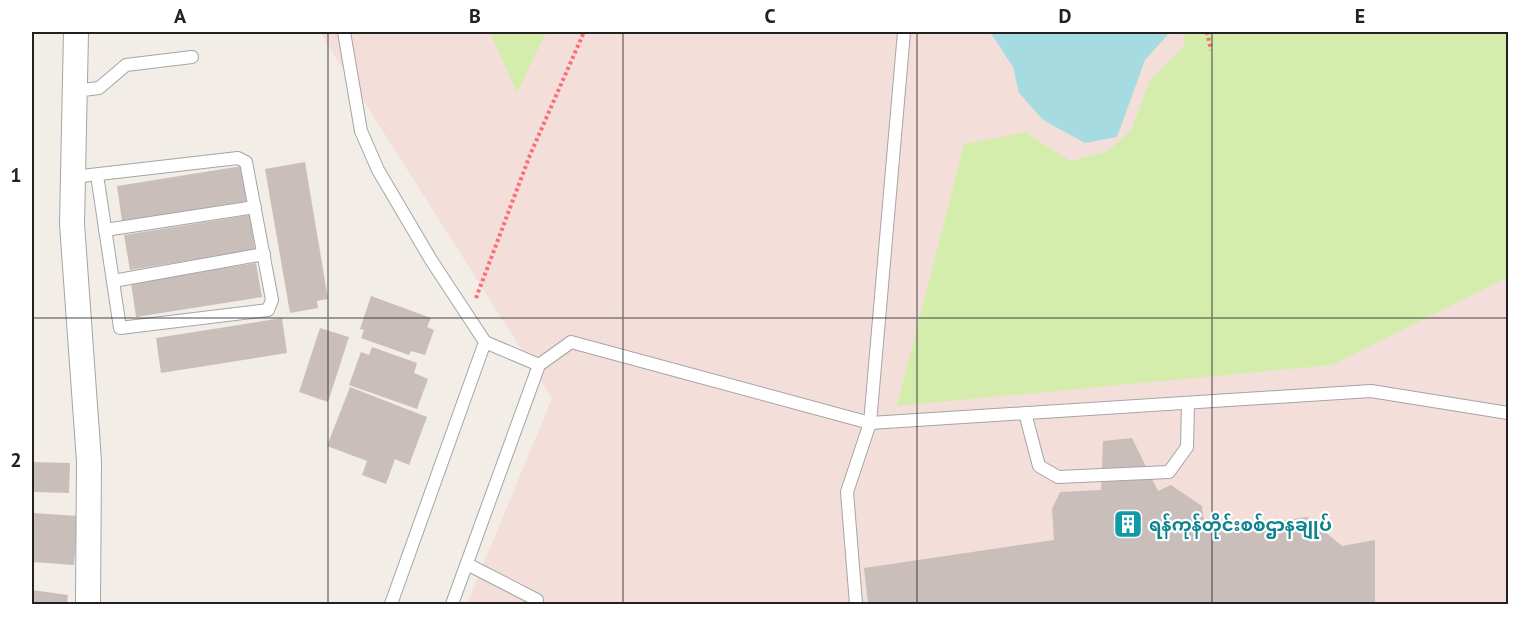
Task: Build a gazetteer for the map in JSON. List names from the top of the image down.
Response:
{
  "places": {
    "building": ["ရန်ကုန်တိုင်းစစ်ဌာနချုပ်"]
  },
  "grid": {
    "columns": [
      "A",
      "B",
      "C",
      "D",
      "E"
    ],
    "rows": ["1", "2"]
  }
}
